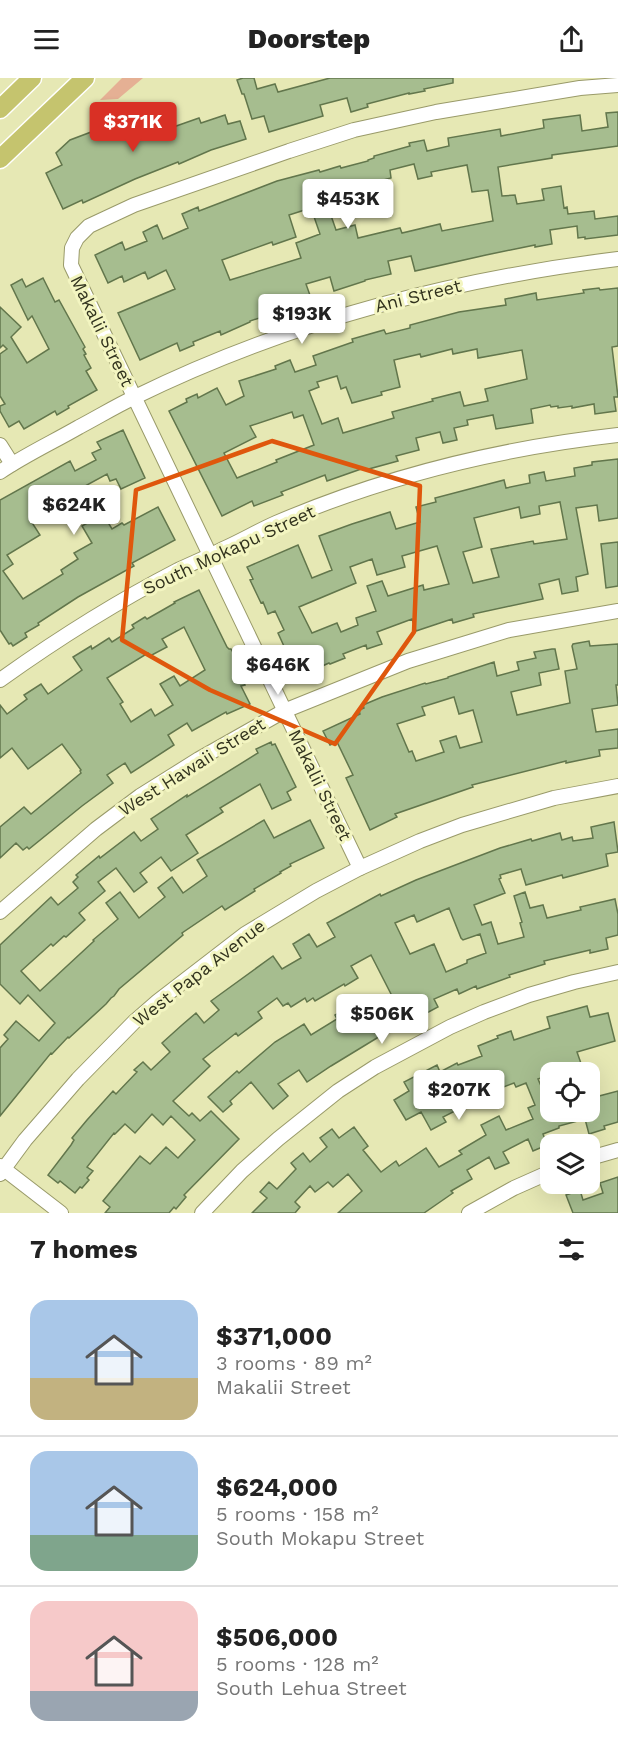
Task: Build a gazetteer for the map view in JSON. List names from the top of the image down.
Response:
{
  "streets": {
    "street": [
      "Ani Street",
      "Makalii Street",
      "South Mokapu Street",
      "West Hawaii Street",
      "West Papa Avenue"
    ]
  },
  "crossings": [
    ["Ani Street", "Makalii Street"],
    ["Makalii Street", "South Mokapu Street"],
    ["Makalii Street", "West Hawaii Street"],
    ["Makalii Street", "West Papa Avenue"]
  ],
  "page": {
    "header": "Doorstep",
    "price": [
      "$371K",
      "$453K",
      "$193K",
      "$624K",
      "$646K",
      "$506K",
      "$207K"
    ],
    "heading": "7 homes",
    "list": [
      {
        "name": "$371,000",
        "note": "3 rooms · 89 m² · Makalii Street"
      },
      {
        "name": "$624,000",
        "note": "5 rooms · 158 m² · South Mokapu Street"
      },
      {
        "name": "$506,000",
        "note": "5 rooms · 128 m² · South Lehua Street"
      }
    ]
  }
}
